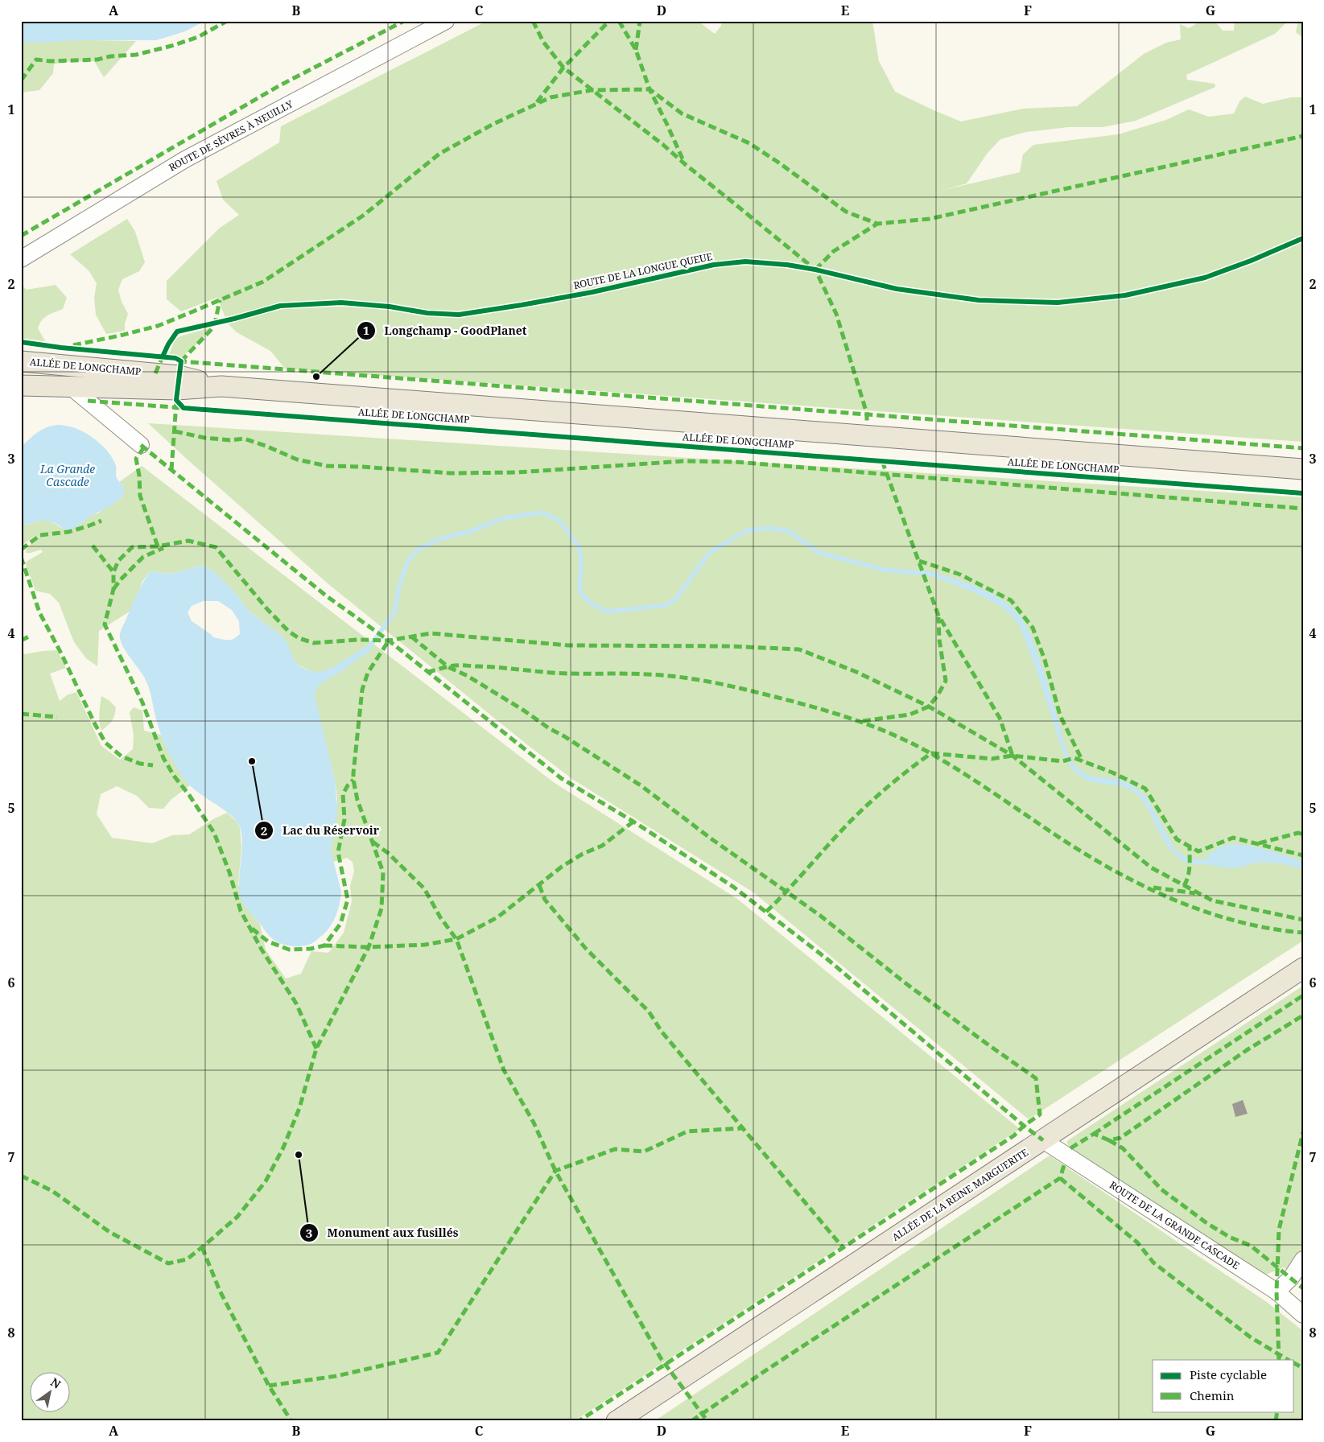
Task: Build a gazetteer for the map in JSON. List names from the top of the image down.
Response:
{
  "streets": {
    "main road": ["ALLÉE DE LONGCHAMP", "ALLÉE DE LA REINE MARGUERITE"],
    "street": ["ROUTE DE SÈVRES À NEUILLY", "ROUTE DE LA GRANDE CASCADE"],
    "cycle path": ["ROUTE DE LA LONGUE QUEUE"]
  },
  "crossings": [
    ["ALLÉE DE LA REINE MARGUERITE", "ROUTE DE LA GRANDE CASCADE"]
  ],
  "water": ["La Grande Cascade"],
  "places": ["Longchamp - GoodPlanet", "Lac du Réservoir", "Monument aux fusillés"],
  "legend": ["Piste cyclable", "Chemin"],
  "north": "top right",
  "grid": {
    "columns": [
      "A",
      "B",
      "C",
      "D",
      "E",
      "F",
      "G"
    ],
    "rows": [
      "1",
      "2",
      "3",
      "4",
      "5",
      "6",
      "7",
      "8"
    ]
  }
}
